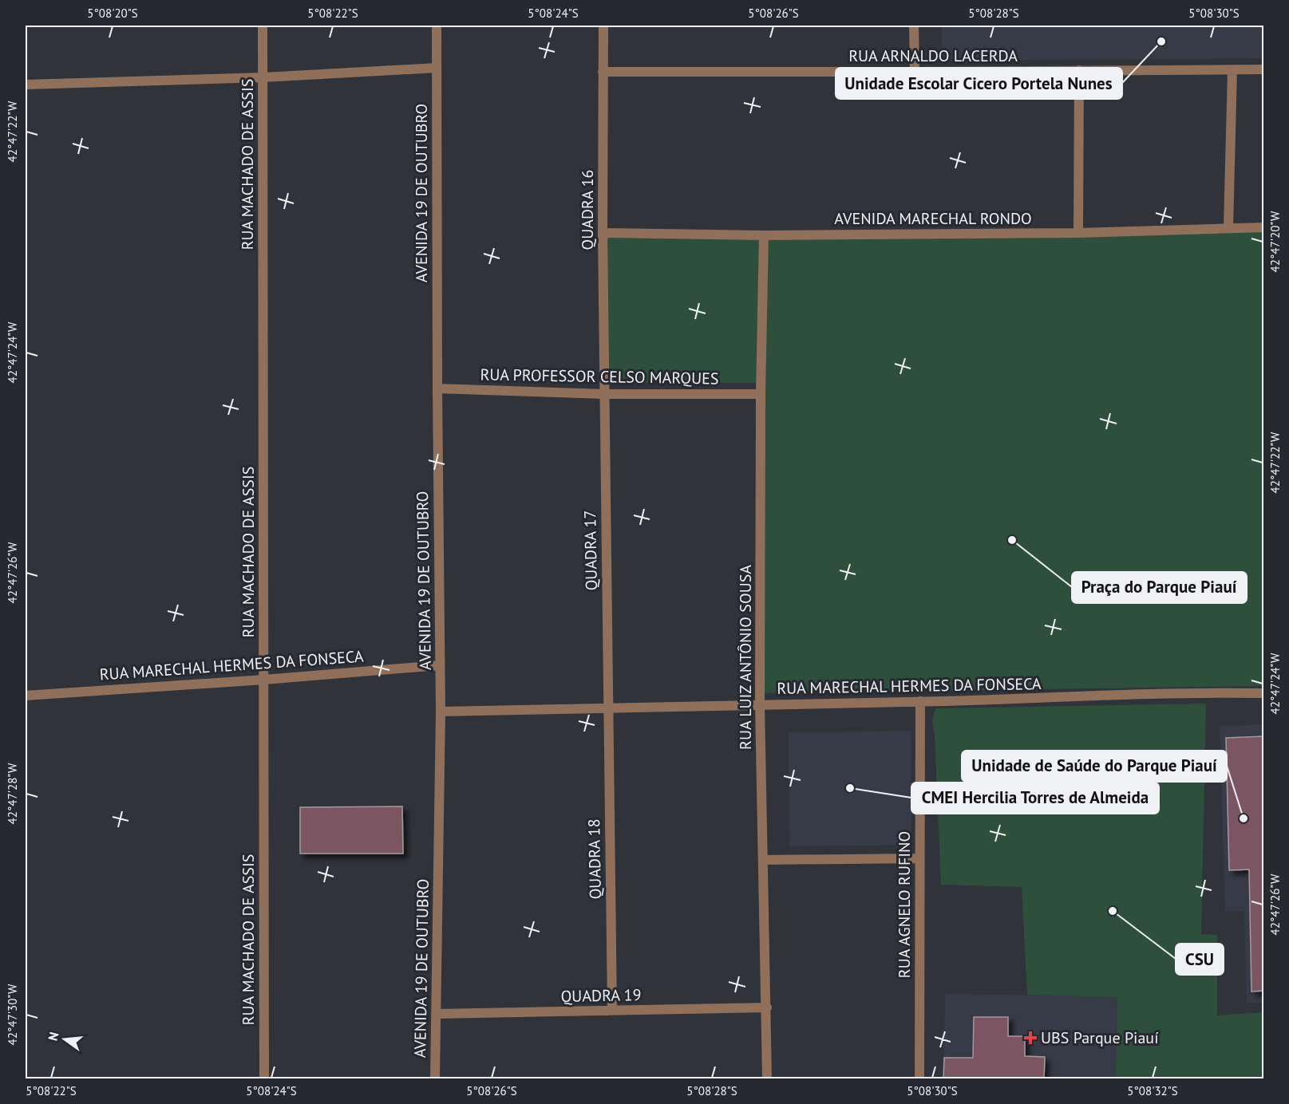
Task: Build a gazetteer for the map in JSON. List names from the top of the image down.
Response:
{
  "streets": {
    "street": [
      "RUA ARNALDO LACERDA",
      "RUA MACHADO DE ASSIS",
      "AVENIDA 19 DE OUTUBRO",
      "QUADRA 16",
      "AVENIDA MARECHAL RONDO",
      "RUA PROFESSOR CELSO MARQUES",
      "QUADRA 17",
      "RUA LUIZ ANTÔNIO SOUSA",
      "RUA MARECHAL HERMES DA FONSECA",
      "QUADRA 18",
      "RUA AGNELO RUFINO",
      "QUADRA 19"
    ]
  },
  "crossings": [
    ["RUA ARNALDO LACERDA", "QUADRA 16"],
    ["RUA MACHADO DE ASSIS", "RUA MARECHAL HERMES DA FONSECA"],
    ["AVENIDA 19 DE OUTUBRO", "RUA PROFESSOR CELSO MARQUES"],
    ["AVENIDA 19 DE OUTUBRO", "RUA MARECHAL HERMES DA FONSECA"],
    ["AVENIDA 19 DE OUTUBRO", "QUADRA 19"],
    ["QUADRA 16", "AVENIDA MARECHAL RONDO"],
    ["QUADRA 16", "RUA PROFESSOR CELSO MARQUES"],
    ["QUADRA 16", "QUADRA 17"],
    ["AVENIDA MARECHAL RONDO", "RUA LUIZ ANTÔNIO SOUSA"],
    ["RUA PROFESSOR CELSO MARQUES", "QUADRA 17"],
    ["RUA PROFESSOR CELSO MARQUES", "RUA LUIZ ANTÔNIO SOUSA"],
    ["QUADRA 17", "RUA MARECHAL HERMES DA FONSECA"],
    ["QUADRA 17", "QUADRA 18"],
    ["RUA LUIZ ANTÔNIO SOUSA", "RUA MARECHAL HERMES DA FONSECA"],
    ["RUA LUIZ ANTÔNIO SOUSA", "QUADRA 19"],
    ["RUA MARECHAL HERMES DA FONSECA", "QUADRA 18"],
    ["RUA MARECHAL HERMES DA FONSECA", "RUA AGNELO RUFINO"],
    ["QUADRA 18", "QUADRA 19"]
  ],
  "places": {
    "other": [
      "Unidade Escolar Cicero Portela Nunes",
      "Praça do Parque Piauí",
      "CMEI Hercilia Torres de Almeida",
      "Unidade de Saúde do Parque Piauí",
      "CSU"
    ],
    "health": ["UBS Parque Piauí"]
  },
  "north": "left",
  "coordinates": [
    "5°08'20\"S",
    "5°08'22\"S",
    "5°08'24\"S",
    "5°08'26\"S",
    "5°08'28\"S",
    "5°08'30\"S",
    "42°47'22\"W",
    "42°47'20\"W",
    "42°47'24\"W",
    "42°47'26\"W",
    "42°47'28\"W",
    "42°47'30\"W",
    "5°08'32\"S"
  ]
}
